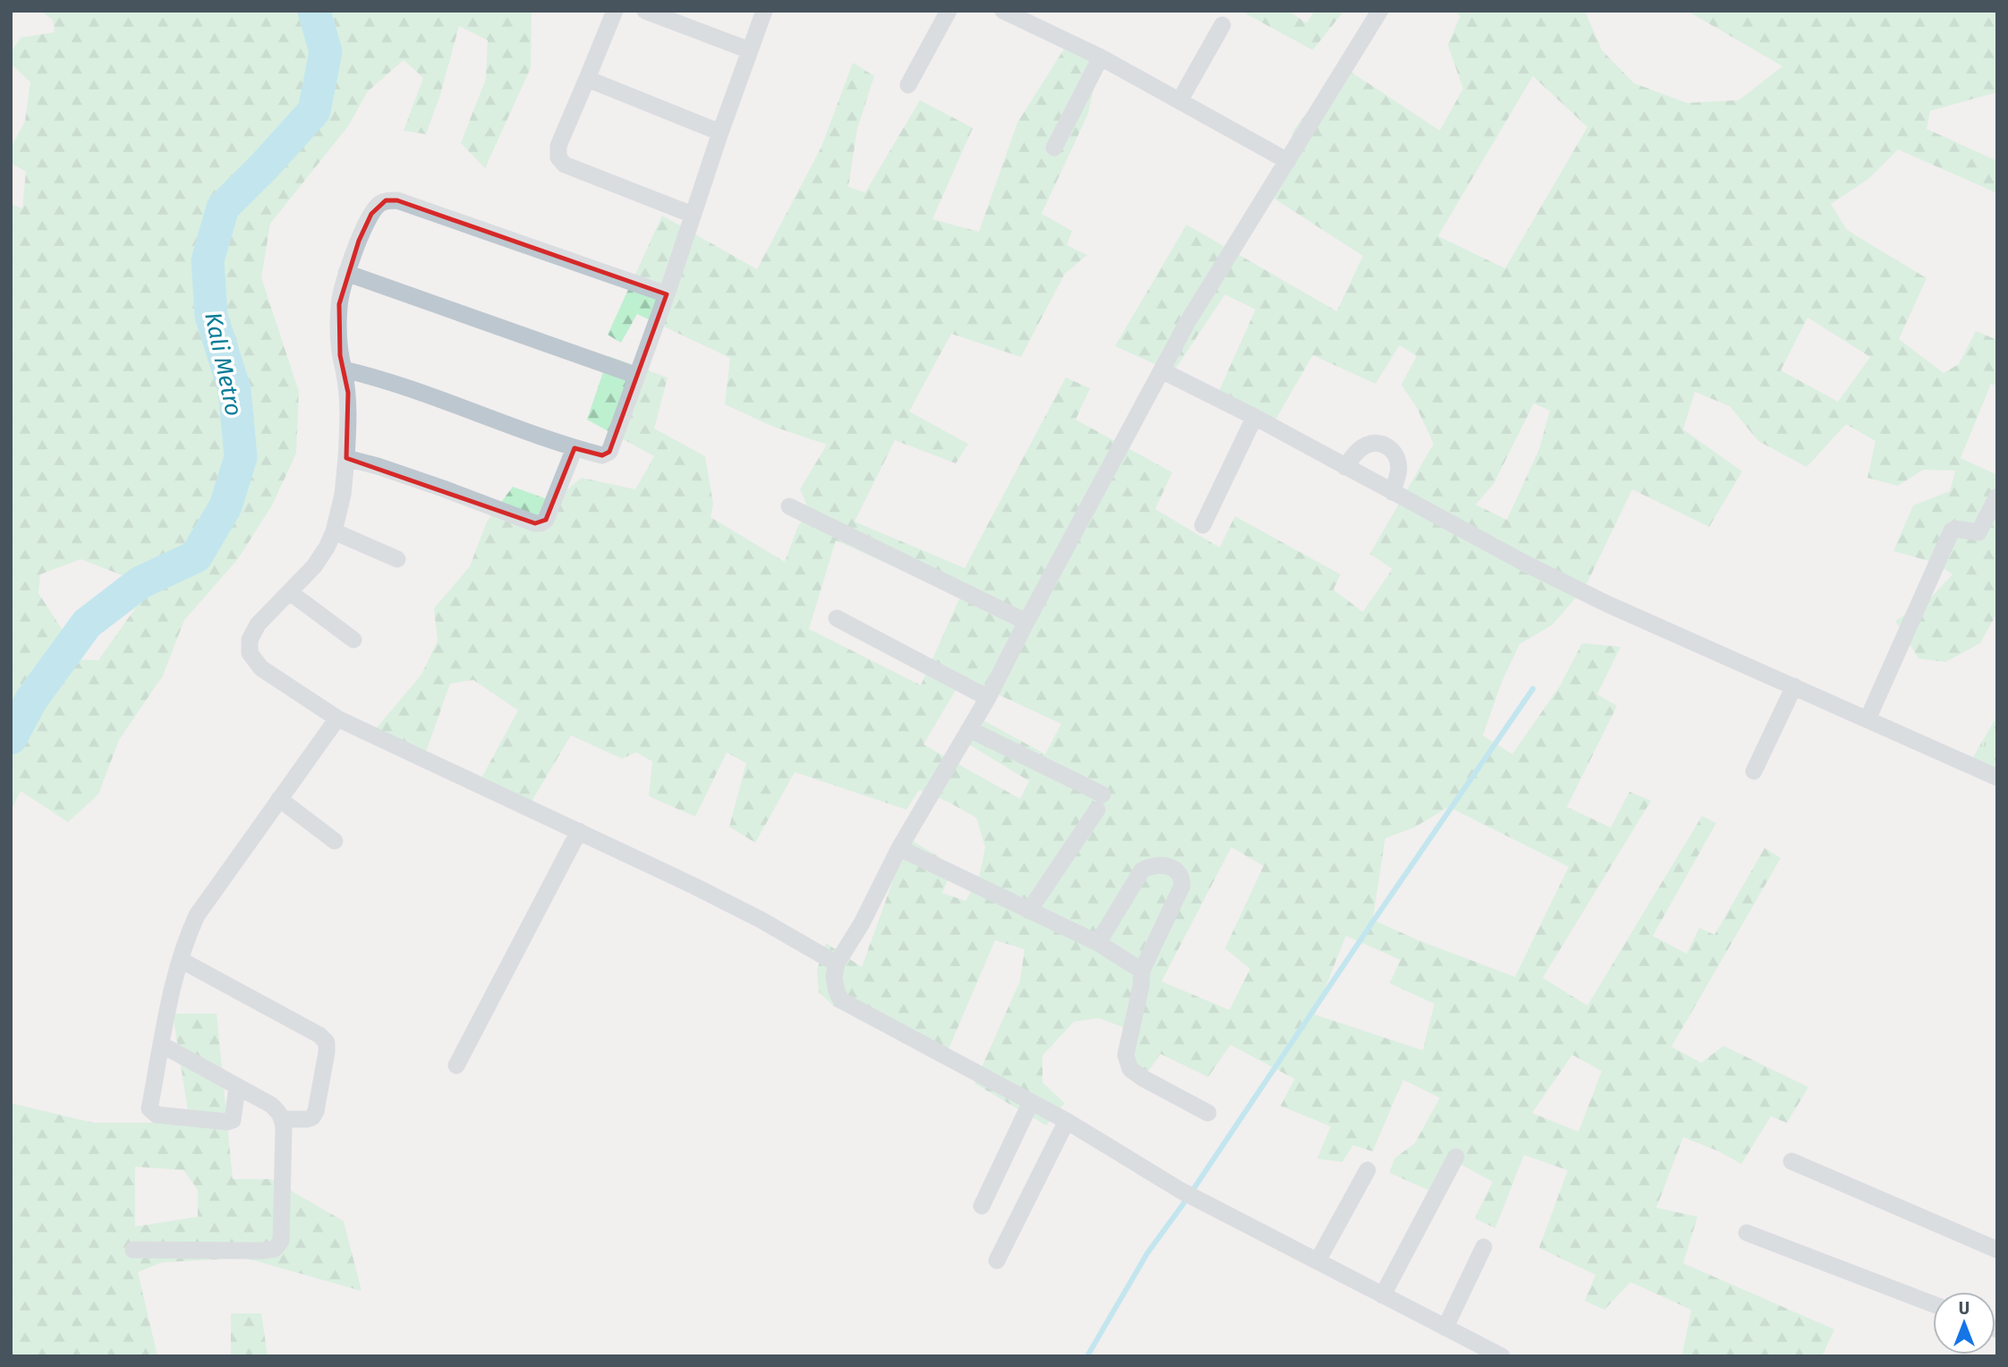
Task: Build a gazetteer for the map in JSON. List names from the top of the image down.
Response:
{
  "water": ["Kali Metro"],
  "north": "top"
}
